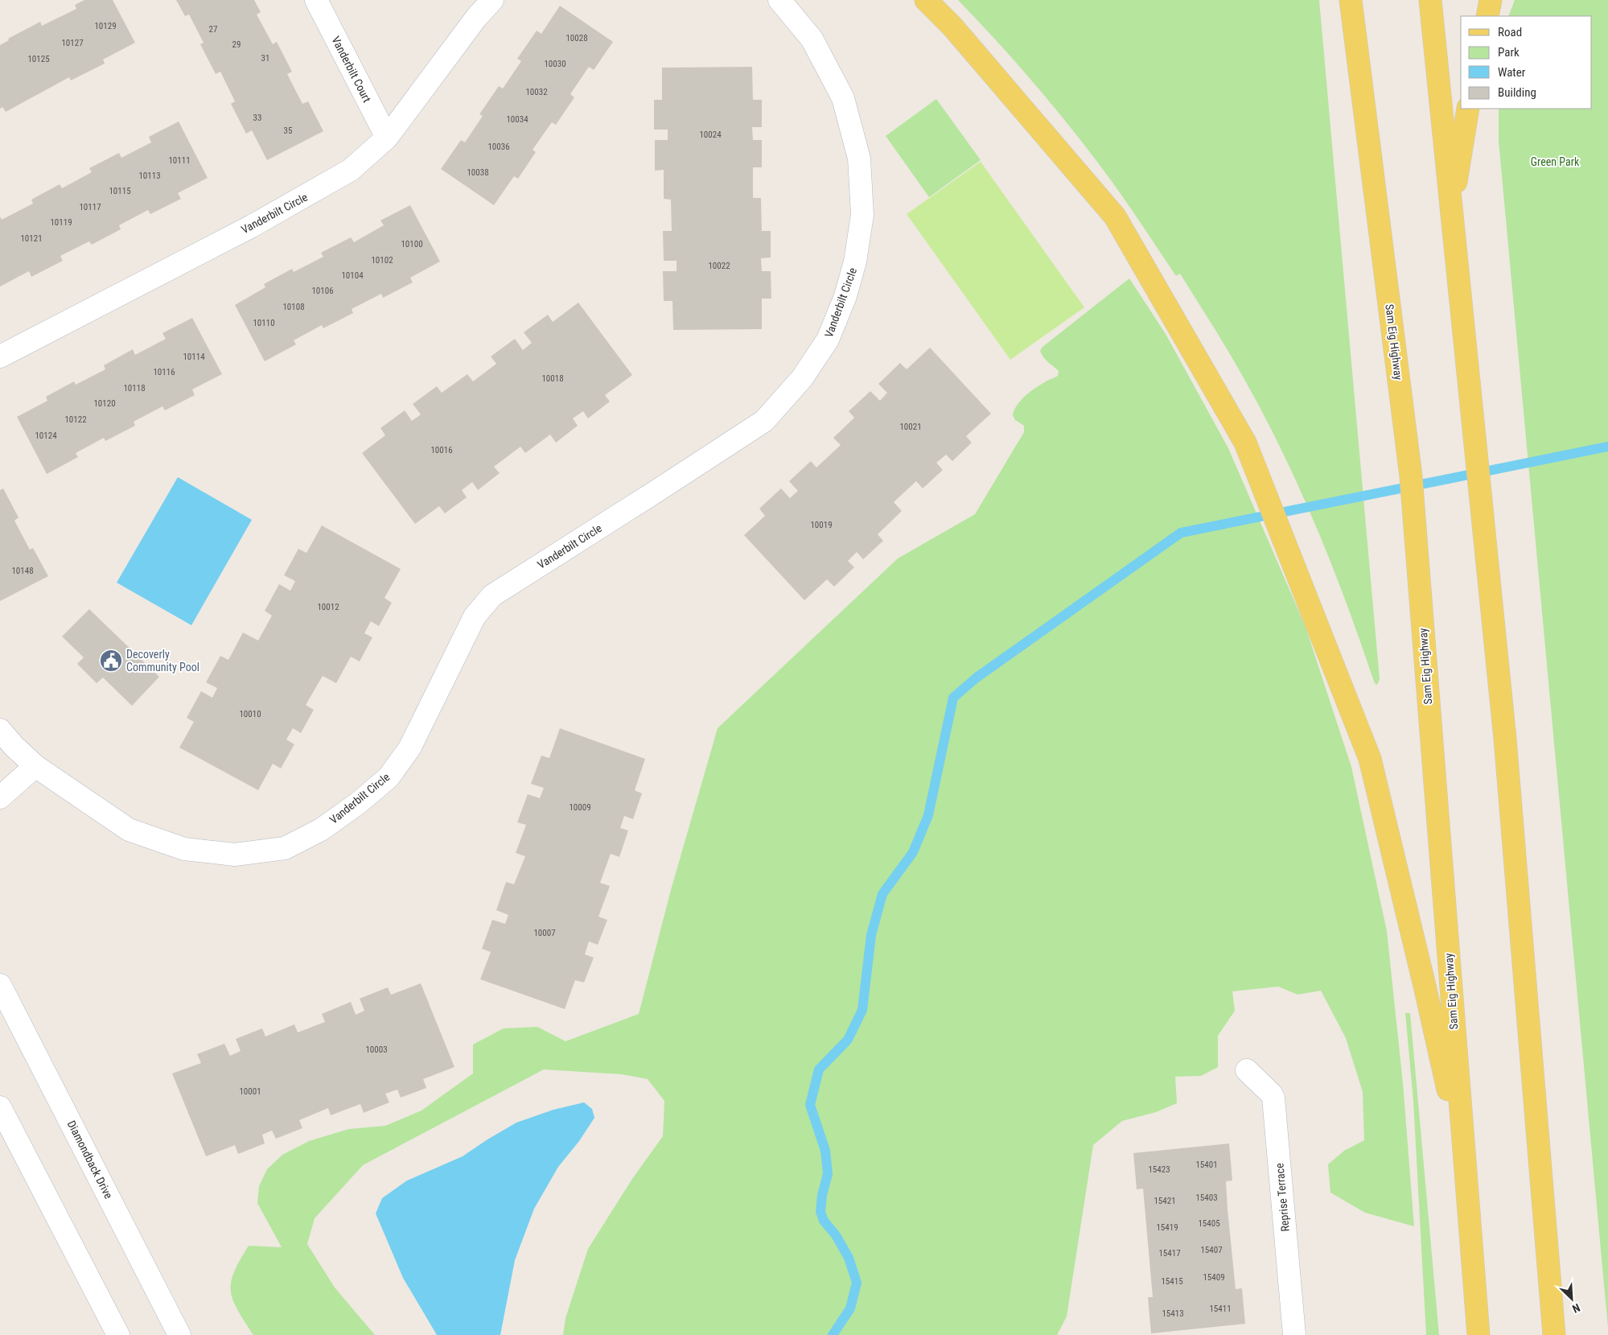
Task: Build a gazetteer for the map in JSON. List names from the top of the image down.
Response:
{
  "streets": {
    "main road": ["Sam Eig Highway"],
    "street": [
      "Vanderbilt Court",
      "Vanderbilt Circle",
      "Diamondback Drive",
      "Reprise Terrace"
    ]
  },
  "crossings": [
    ["Vanderbilt Court", "Vanderbilt Circle"]
  ],
  "parks": ["Green Park"],
  "places": {
    "public building": ["Decoverly Community Pool"]
  },
  "house_numbers": [
    "10129",
    "27",
    "10028",
    "10127",
    "29",
    "31",
    "10125",
    "10030",
    "10032",
    "33",
    "10034",
    "35",
    "10024",
    "10036",
    "10111",
    "10038",
    "10113",
    "10115",
    "10117",
    "10119",
    "10121",
    "10100",
    "10102",
    "10022",
    "10104",
    "10106",
    "10108",
    "10110",
    "10114",
    "10116",
    "10018",
    "10118",
    "10120",
    "10122",
    "10021",
    "10124",
    "10016",
    "10019",
    "10148",
    "10012",
    "10010",
    "10009",
    "10007",
    "10003",
    "10001",
    "15401",
    "15423",
    "15403",
    "15421",
    "15405",
    "15419",
    "15407",
    "15417",
    "15409",
    "15415",
    "15411",
    "15413"
  ],
  "legend": [
    "Road",
    "Park",
    "Water",
    "Building"
  ],
  "north": "bottom right"
}
